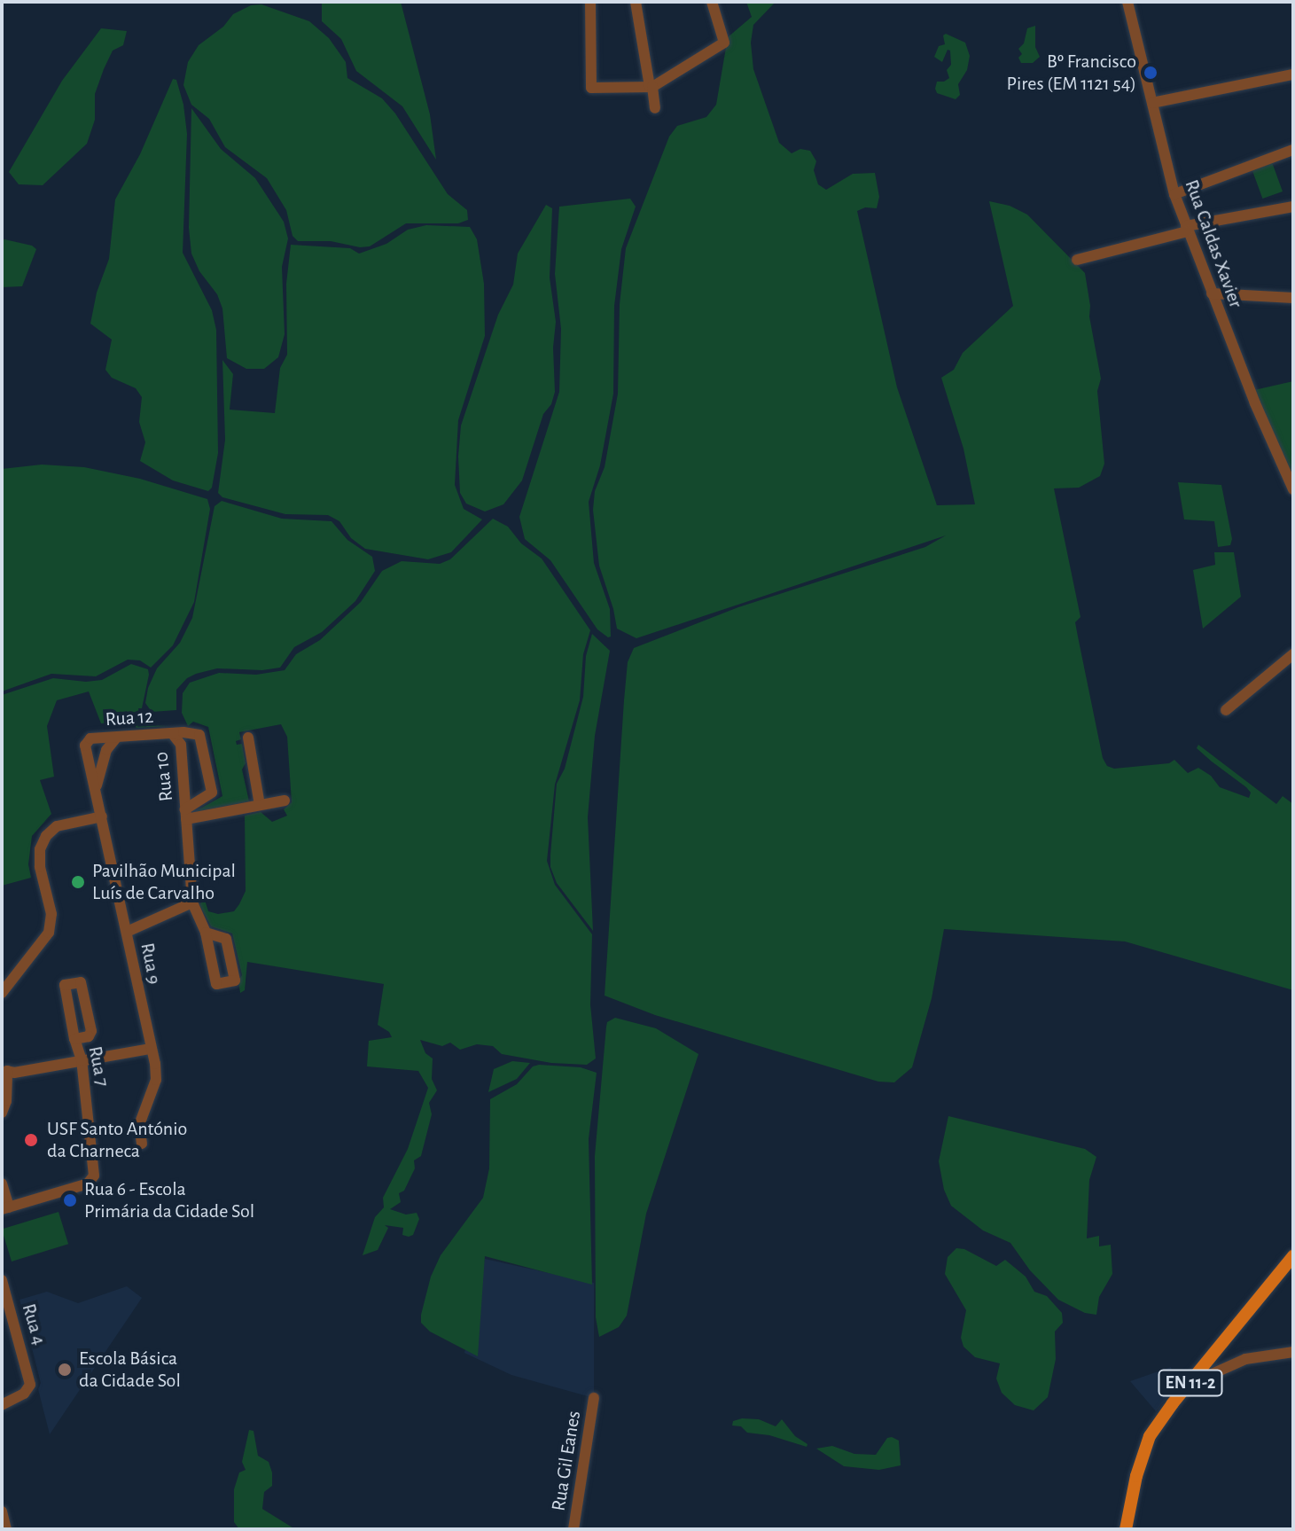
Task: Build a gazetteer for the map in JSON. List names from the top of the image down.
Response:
{
  "streets": {
    "main road": ["EN 11-2"],
    "street": [
      "Rua Caldas Xavier",
      "Rua 12",
      "Rua 10",
      "Rua 9",
      "Rua 7",
      "Rua 4",
      "Rua Gil Eanes"
    ]
  },
  "crossings": [
    ["Rua 12", "Rua 10"],
    ["Rua 12", "Rua 9"]
  ],
  "places": [
    "Bº Francisco Pires (EM 1121 54)",
    "Pavilhão Municipal Luís de Carvalho",
    "USF Santo António da Charneca",
    "Rua 6 - Escola Primária da Cidade Sol",
    "Escola Básica da Cidade Sol"
  ]
}
